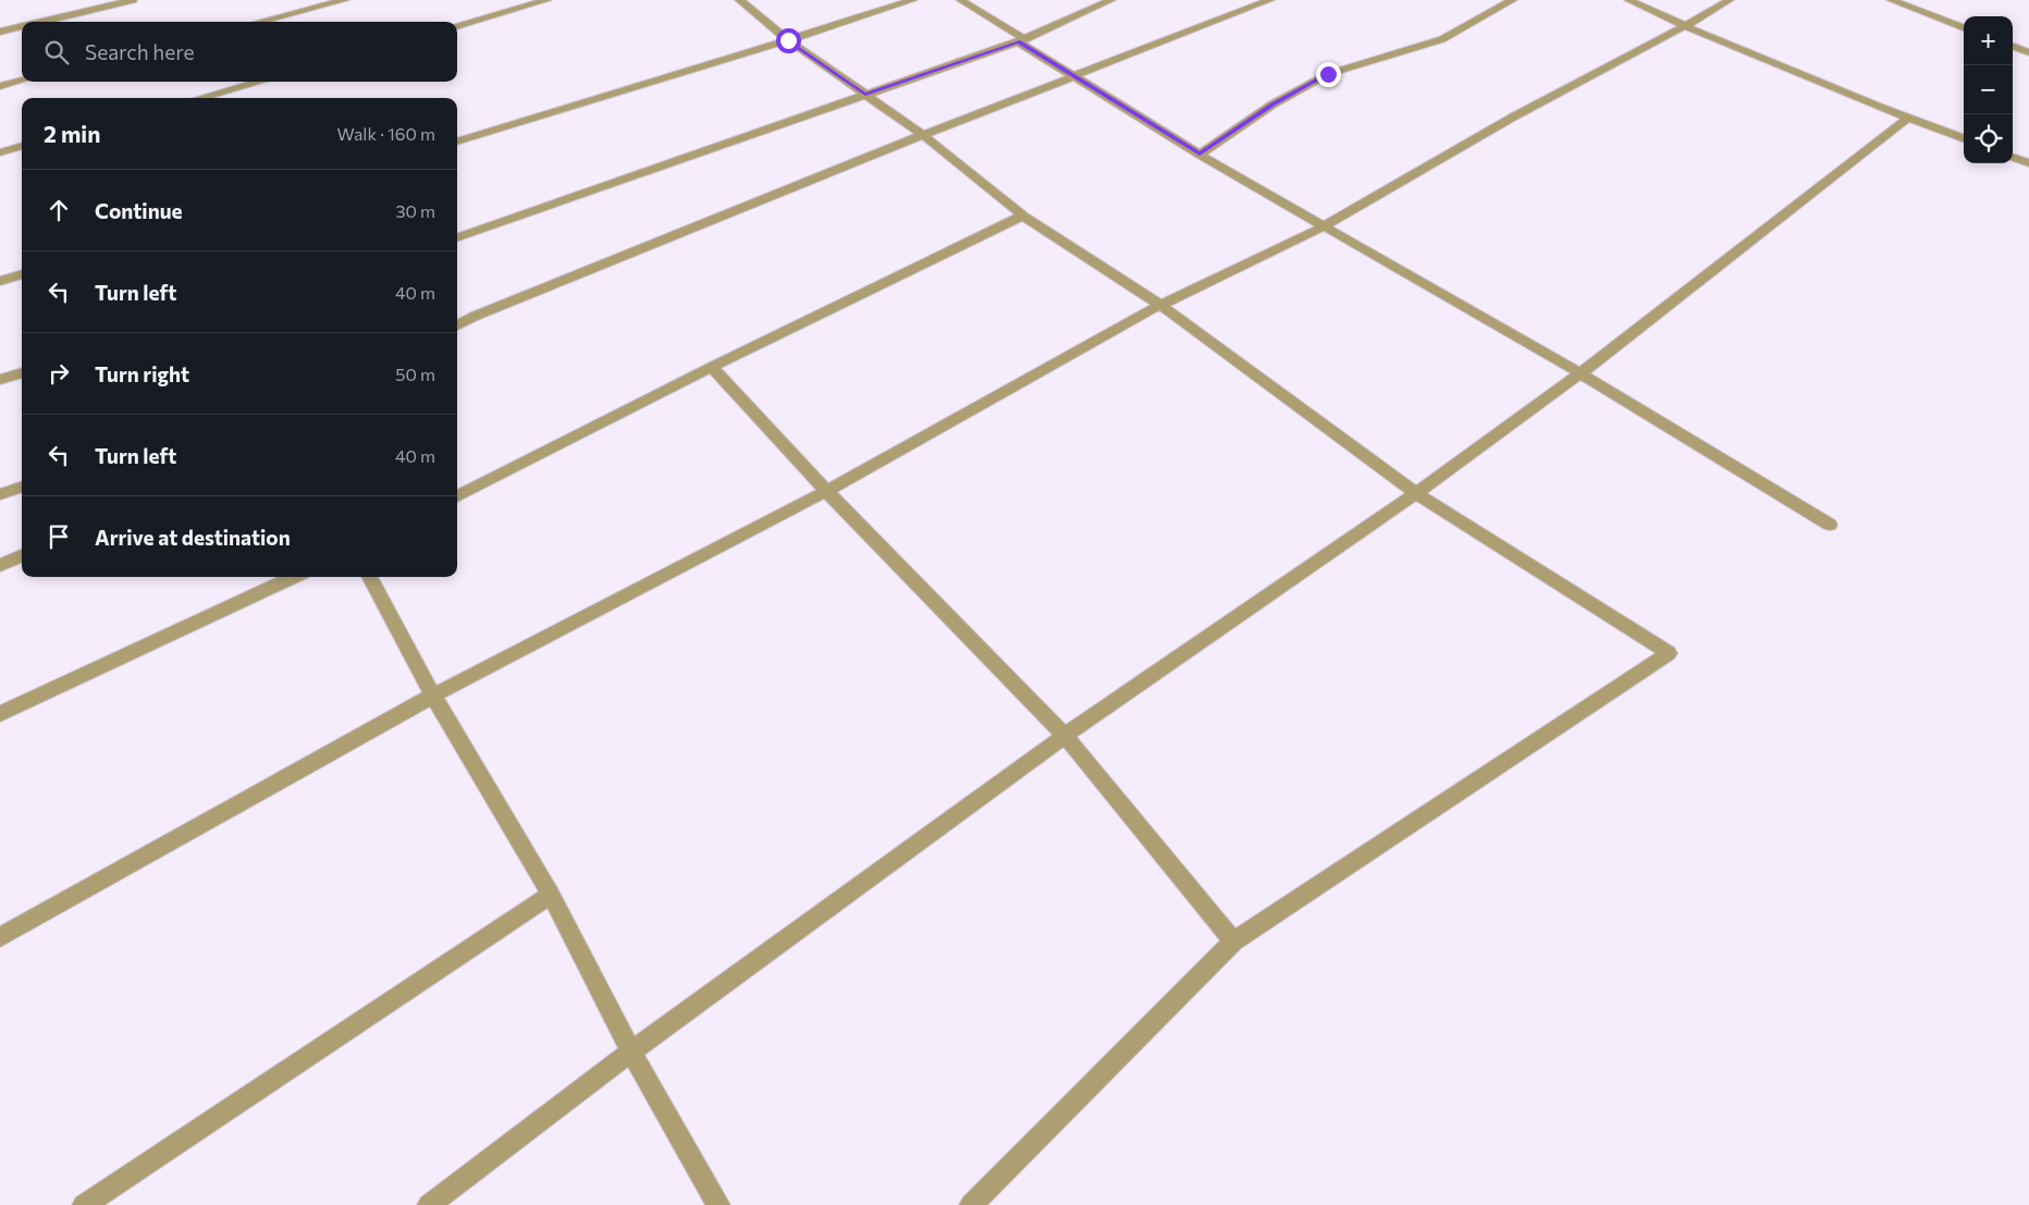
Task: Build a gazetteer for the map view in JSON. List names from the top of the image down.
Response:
{
  "page": {
    "map_buttons": ["+", "−"],
    "search": "Search here",
    "heading": ["2 min", "Walk · 160 m"],
    "list": [
      ["Continue", "30 m"],
      ["Turn left", "40 m"],
      ["Turn right", "50 m"],
      ["Turn left", "40 m"],
      "Arrive at destination"
    ]
  }
}
